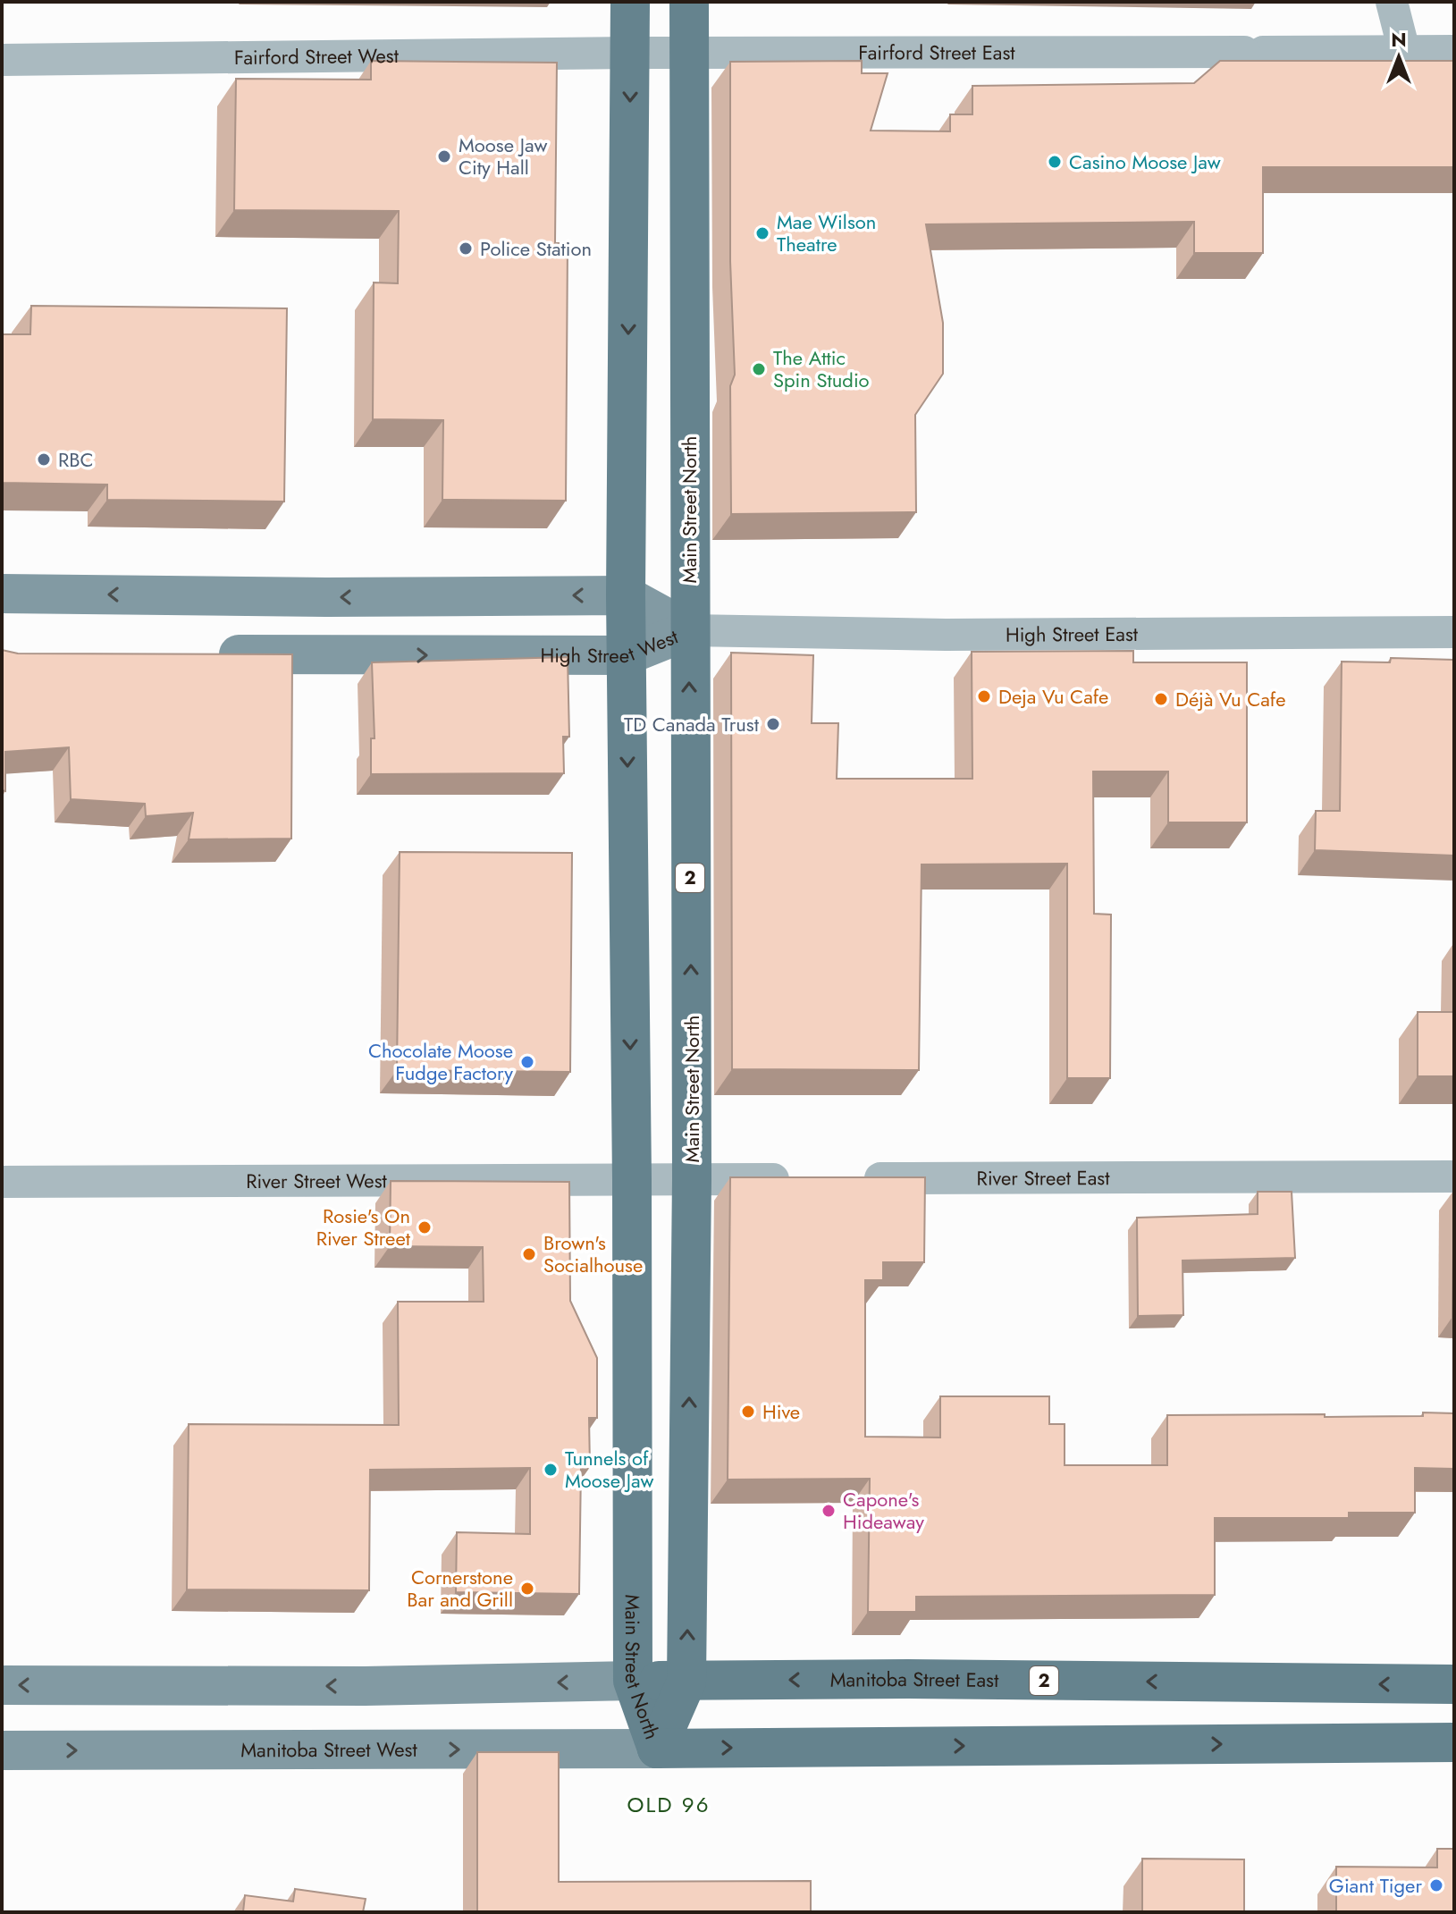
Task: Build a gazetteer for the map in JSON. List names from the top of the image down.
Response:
{
  "streets": {
    "main road": [
      "Main Street North",
      "High Street West",
      "2",
      "Manitoba Street East",
      "Manitoba Street West"
    ],
    "street": [
      "Fairford Street East",
      "Fairford Street West",
      "High Street East",
      "River Street East",
      "River Street West"
    ]
  },
  "crossings": [
    ["Fairford Street East", "Fairford Street West"],
    ["Fairford Street East", "Main Street North"],
    ["Fairford Street West", "Main Street North"],
    ["Main Street North", "High Street East"],
    ["Main Street North", "High Street West"],
    ["Main Street North", "River Street West"],
    ["Main Street North", "Manitoba Street East"],
    ["Main Street North", "Manitoba Street West"],
    ["High Street East", "High Street West"]
  ],
  "districts": ["OLD 96"],
  "places": [
    "Moose Jaw City Hall",
    "Casino Moose Jaw",
    "Mae Wilson Theatre",
    "Police Station",
    "The Attic Spin Studio",
    "RBC",
    "Deja Vu Cafe",
    "Déjà Vu Cafe",
    "TD Canada Trust",
    "Chocolate Moose Fudge Factory",
    "Rosie's On River Street",
    "Brown's Socialhouse",
    "Hive",
    "Tunnels of Moose Jaw",
    "Capone's Hideaway",
    "Cornerstone Bar and Grill",
    "Giant Tiger"
  ],
  "north": "top"
}
